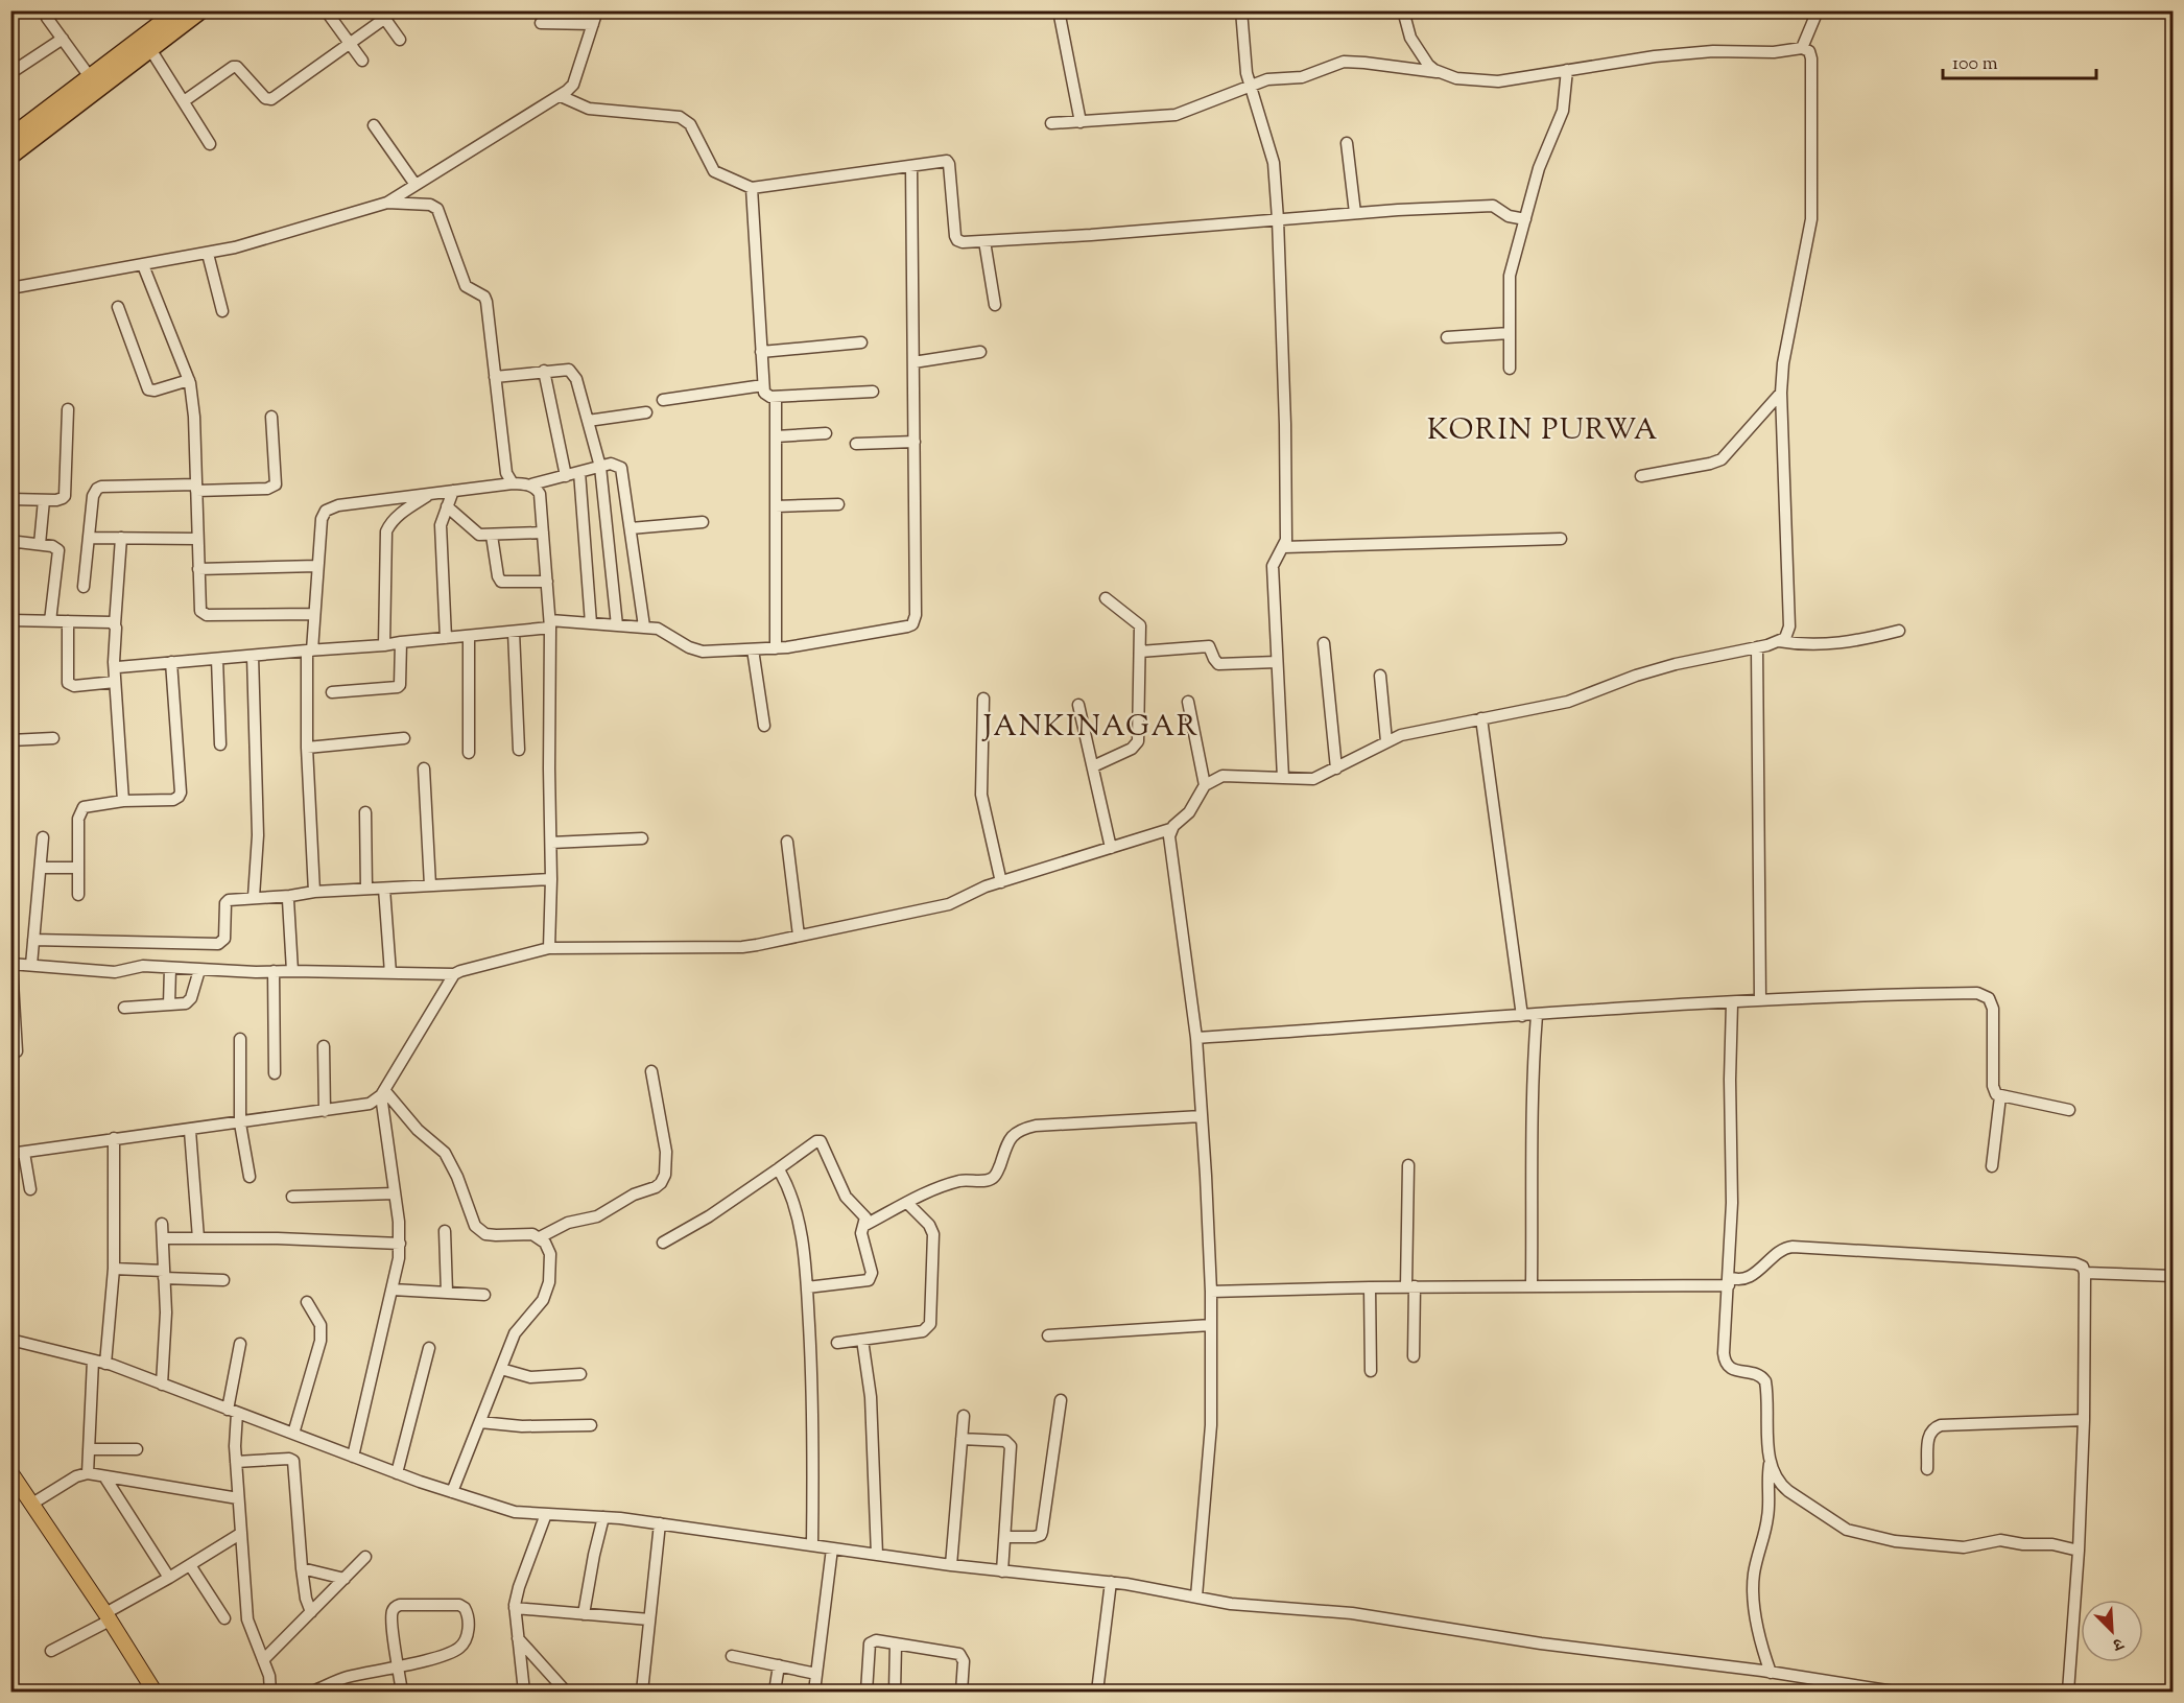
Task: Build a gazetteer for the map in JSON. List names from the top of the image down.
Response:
{
  "districts": ["KORIN PURWA", "JANKINAGAR"],
  "scale_bar": "100 m",
  "north": "bottom right"
}
